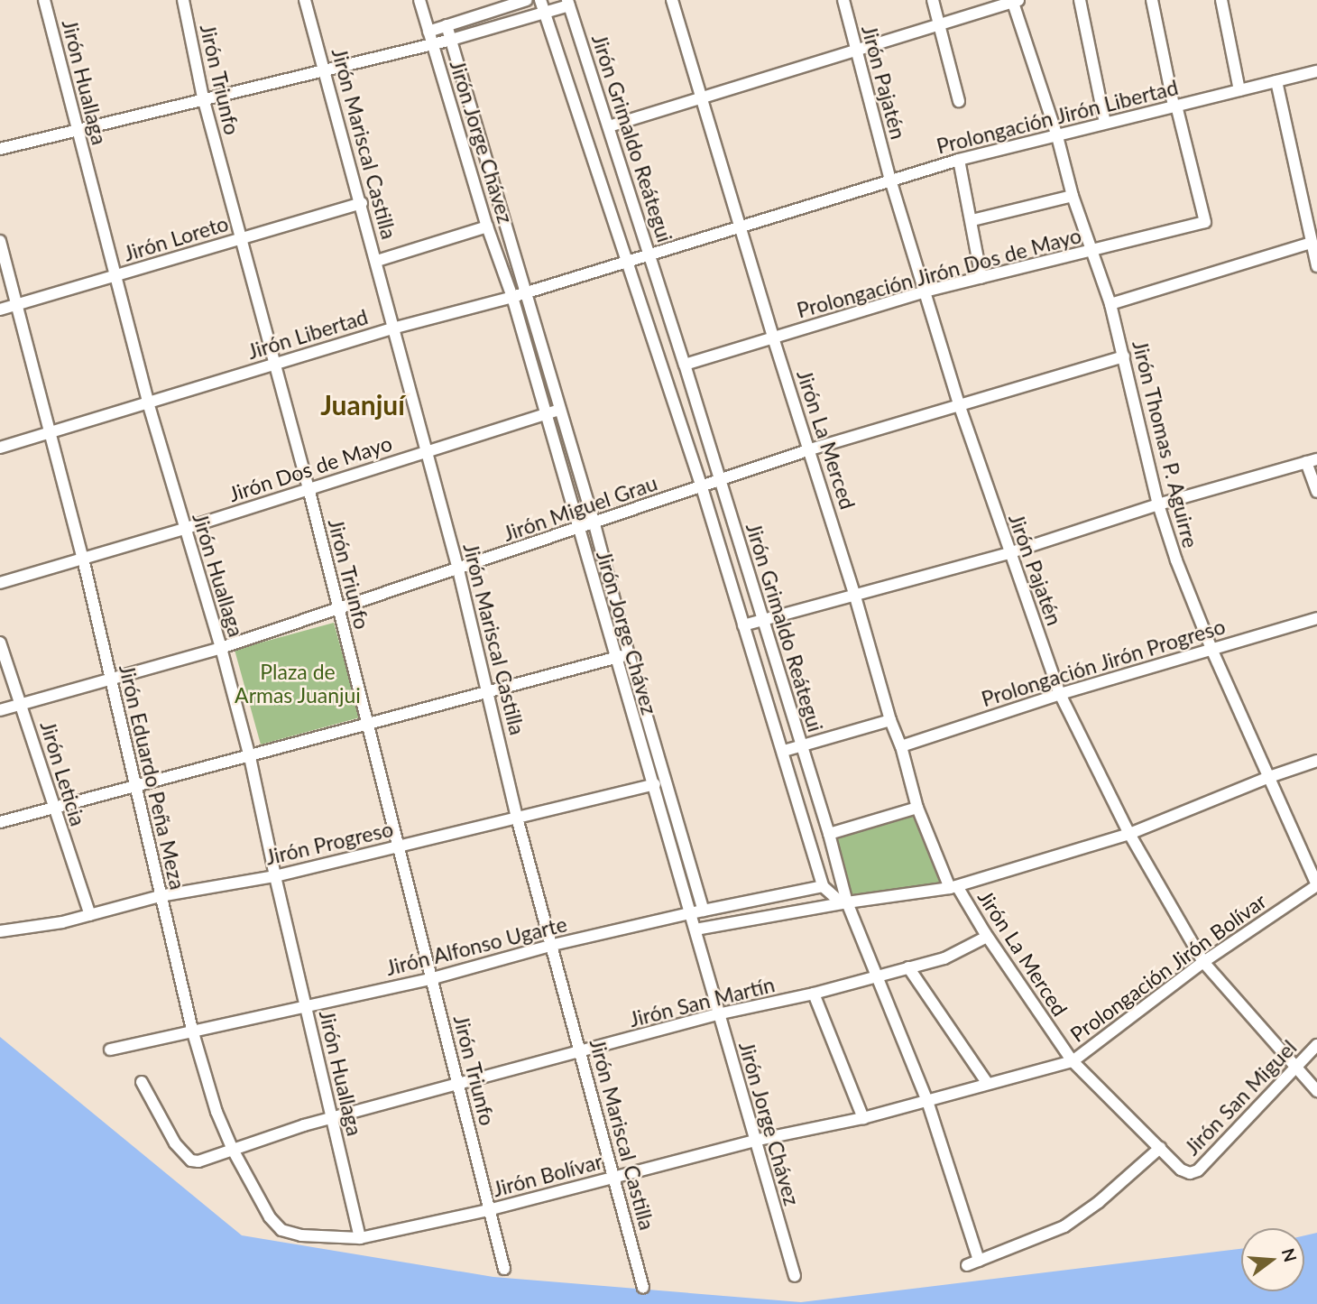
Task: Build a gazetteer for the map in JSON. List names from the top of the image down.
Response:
{
  "streets": {
    "street": [
      "Jirón Triunfo",
      "Jirón Huallaga",
      "Jirón Pajatén",
      "Prolongación Jirón Libertad",
      "Jirón Grimaldo Reátegui",
      "Jirón Jorge Chávez",
      "Jirón Mariscal Castilla",
      "Jirón Loreto",
      "Prolongación Jirón Dos de Mayo",
      "Jirón Libertad",
      "Jirón La Merced",
      "Jirón Thomas P. Aguirre",
      "Jirón Dos de Mayo",
      "Jirón Miguel Grau",
      "Prolongación Jirón Progreso",
      "Jirón Leticia",
      "Jirón Eduardo Peña Meza",
      "Jirón Progreso",
      "Jirón Alfonso Ugarte",
      "Prolongación Jirón Bolívar",
      "Jirón San Martín",
      "Jirón San Miguel",
      "Jirón Bolívar"
    ]
  },
  "crossings": [
    ["Jirón Triunfo", "Jirón Loreto"],
    ["Jirón Triunfo", "Jirón Libertad"],
    ["Jirón Triunfo", "Jirón Dos de Mayo"],
    ["Jirón Triunfo", "Jirón Miguel Grau"],
    ["Jirón Triunfo", "Jirón Progreso"],
    ["Jirón Triunfo", "Jirón Alfonso Ugarte"],
    ["Jirón Triunfo", "Jirón San Martín"],
    ["Jirón Triunfo", "Jirón Bolívar"],
    ["Jirón Huallaga", "Jirón Loreto"],
    ["Jirón Huallaga", "Jirón Libertad"],
    ["Jirón Huallaga", "Jirón Dos de Mayo"],
    ["Jirón Huallaga", "Jirón Miguel Grau"],
    ["Jirón Huallaga", "Jirón Eduardo Peña Meza"],
    ["Jirón Huallaga", "Jirón Progreso"],
    ["Jirón Huallaga", "Jirón Alfonso Ugarte"],
    ["Jirón Huallaga", "Jirón San Martín"],
    ["Jirón Huallaga", "Jirón Bolívar"],
    ["Jirón Pajatén", "Prolongación Jirón Libertad"],
    ["Jirón Pajatén", "Prolongación Jirón Dos de Mayo"],
    ["Jirón Pajatén", "Jirón Miguel Grau"],
    ["Jirón Pajatén", "Prolongación Jirón Progreso"],
    ["Jirón Pajatén", "Prolongación Jirón Bolívar"],
    ["Jirón Pajatén", "Jirón San Miguel"],
    ["Prolongación Jirón Libertad", "Jirón Grimaldo Reátegui"],
    ["Prolongación Jirón Libertad", "Prolongación Jirón Dos de Mayo"],
    ["Prolongación Jirón Libertad", "Jirón Libertad"],
    ["Prolongación Jirón Libertad", "Jirón La Merced"],
    ["Prolongación Jirón Libertad", "Jirón Thomas P. Aguirre"],
    ["Jirón Grimaldo Reátegui", "Prolongación Jirón Dos de Mayo"],
    ["Jirón Grimaldo Reátegui", "Jirón Libertad"],
    ["Jirón Grimaldo Reátegui", "Jirón Miguel Grau"],
    ["Jirón Grimaldo Reátegui", "Jirón Alfonso Ugarte"],
    ["Jirón Grimaldo Reátegui", "Prolongación Jirón Bolívar"],
    ["Jirón Grimaldo Reátegui", "Jirón San Martín"],
    ["Jirón Grimaldo Reátegui", "Jirón San Miguel"],
    ["Jirón Grimaldo Reátegui", "Jirón Bolívar"],
    ["Jirón Jorge Chávez", "Jirón Libertad"],
    ["Jirón Jorge Chávez", "Jirón Dos de Mayo"],
    ["Jirón Jorge Chávez", "Jirón Miguel Grau"],
    ["Jirón Jorge Chávez", "Jirón Progreso"],
    ["Jirón Jorge Chávez", "Jirón Alfonso Ugarte"],
    ["Jirón Jorge Chávez", "Jirón San Martín"],
    ["Jirón Jorge Chávez", "Jirón Bolívar"],
    ["Jirón Mariscal Castilla", "Jirón Loreto"],
    ["Jirón Mariscal Castilla", "Jirón Libertad"],
    ["Jirón Mariscal Castilla", "Jirón Dos de Mayo"],
    ["Jirón Mariscal Castilla", "Jirón Miguel Grau"],
    ["Jirón Mariscal Castilla", "Jirón Progreso"],
    ["Jirón Mariscal Castilla", "Jirón Alfonso Ugarte"],
    ["Jirón Mariscal Castilla", "Jirón San Martín"],
    ["Jirón Mariscal Castilla", "Jirón Bolívar"],
    ["Jirón Loreto", "Jirón Eduardo Peña Meza"],
    ["Prolongación Jirón Dos de Mayo", "Jirón La Merced"],
    ["Prolongación Jirón Dos de Mayo", "Jirón Thomas P. Aguirre"],
    ["Jirón Libertad", "Jirón Eduardo Peña Meza"],
    ["Jirón La Merced", "Jirón Miguel Grau"],
    ["Jirón La Merced", "Prolongación Jirón Progreso"],
    ["Jirón La Merced", "Prolongación Jirón Bolívar"],
    ["Jirón La Merced", "Jirón San Martín"],
    ["Jirón La Merced", "Jirón San Miguel"],
    ["Jirón Thomas P. Aguirre", "Jirón Miguel Grau"],
    ["Jirón Thomas P. Aguirre", "Prolongación Jirón Progreso"],
    ["Jirón Thomas P. Aguirre", "Prolongación Jirón Bolívar"],
    ["Jirón Dos de Mayo", "Jirón Eduardo Peña Meza"],
    ["Jirón Miguel Grau", "Jirón Leticia"],
    ["Jirón Miguel Grau", "Jirón Eduardo Peña Meza"],
    ["Jirón Leticia", "Jirón Progreso"],
    ["Jirón Eduardo Peña Meza", "Jirón Progreso"],
    ["Jirón Eduardo Peña Meza", "Jirón Alfonso Ugarte"],
    ["Jirón Eduardo Peña Meza", "Jirón San Martín"],
    ["Jirón Eduardo Peña Meza", "Jirón Bolívar"],
    ["Prolongación Jirón Bolívar", "Jirón Bolívar"]
  ],
  "districts": ["Juanjuí"],
  "parks": ["Plaza de Armas Juanjui"],
  "north": "right"
}
